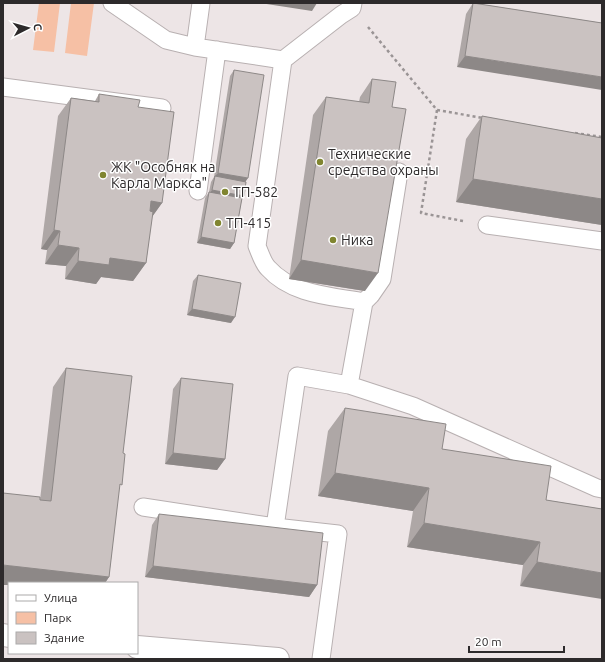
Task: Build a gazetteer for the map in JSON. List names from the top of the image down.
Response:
{
  "places": [
    "Технические средства охраны",
    "ЖК \"Особняк на Карла Маркса\"",
    "ТП-582",
    "ТП-415",
    "Ника"
  ],
  "legend": ["Улица", "Парк", "Здание"],
  "scale_bar": "20 m",
  "north": "right"
}
